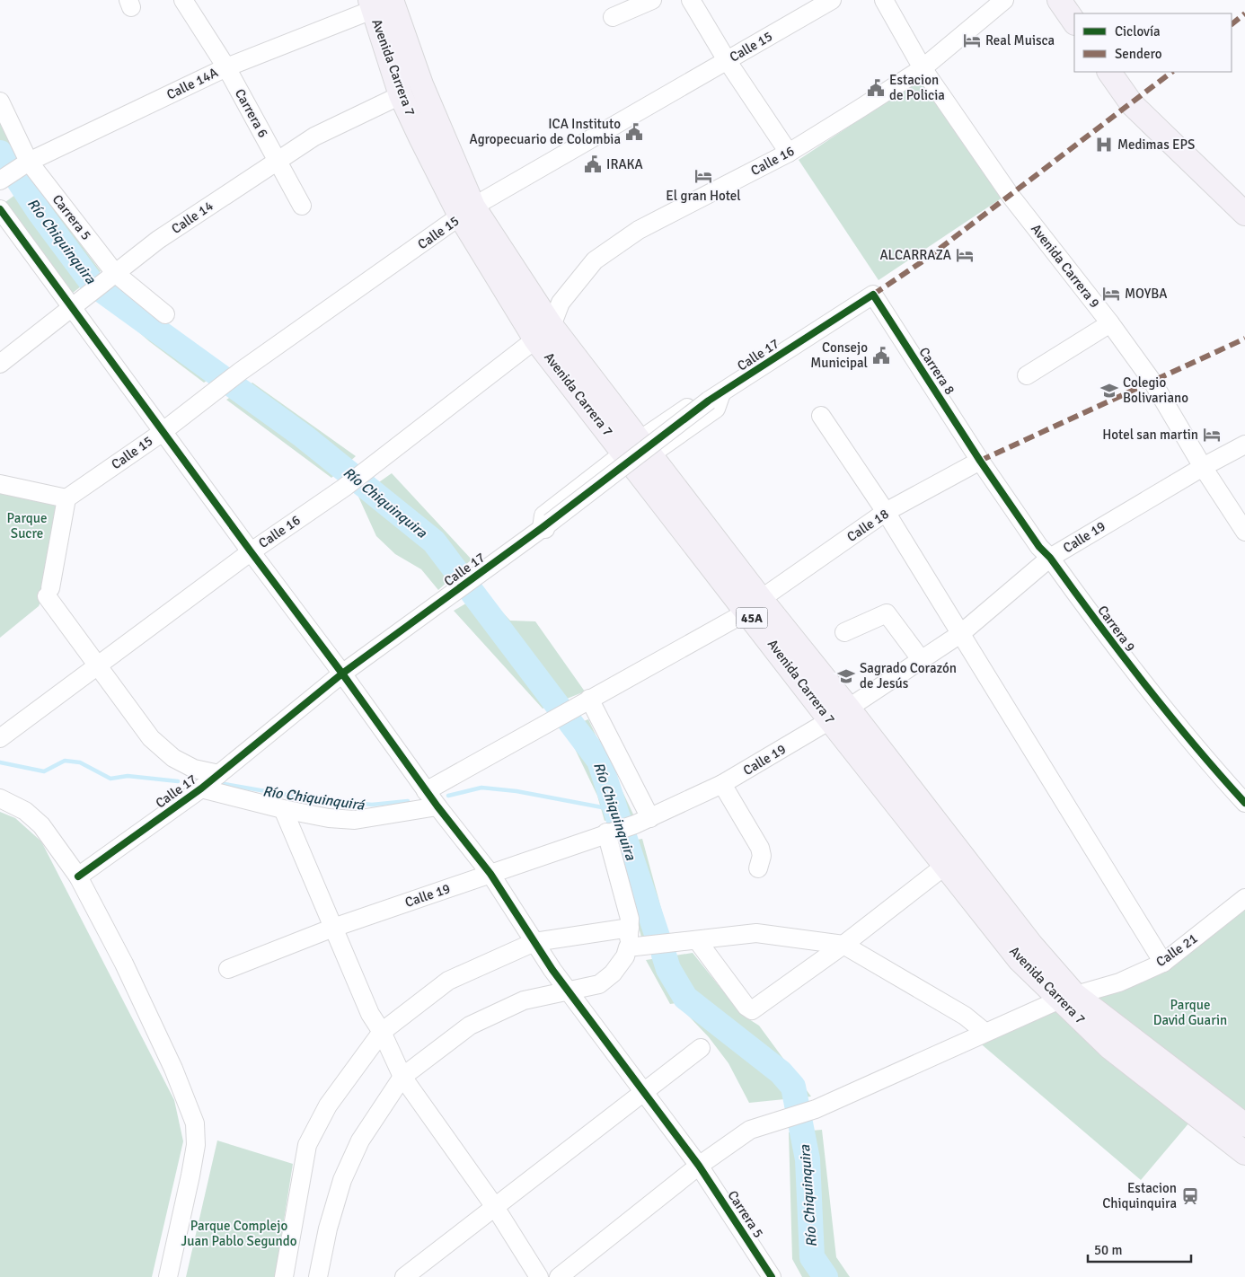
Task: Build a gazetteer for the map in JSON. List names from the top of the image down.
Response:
{
  "streets": {
    "main road": ["Avenida Carrera 7", "45A"],
    "street": [
      "Calle 15",
      "Calle 14A",
      "Carrera 6",
      "Calle 16",
      "Carrera 5",
      "Calle 14",
      "Avenida Carrera 9",
      "Calle 17",
      "Carrera 8",
      "Calle 18",
      "Calle 19",
      "Carrera 9",
      "Calle 21"
    ]
  },
  "crossings": [
    ["Calle 15", "Avenida Carrera 7"],
    ["Calle 15", "Carrera 5"],
    ["Avenida Carrera 7", "Calle 14A"],
    ["Avenida Carrera 7", "Calle 16"],
    ["Avenida Carrera 7", "Calle 14"],
    ["Avenida Carrera 7", "Calle 17"],
    ["Avenida Carrera 7", "Calle 18"],
    ["Avenida Carrera 7", "Calle 19"],
    ["Avenida Carrera 7", "Calle 21"],
    ["Calle 14A", "Carrera 6"],
    ["Calle 14A", "Carrera 5"],
    ["Carrera 6", "Calle 14"],
    ["Calle 16", "Carrera 5"],
    ["Calle 16", "Avenida Carrera 9"],
    ["Carrera 5", "Calle 14"],
    ["Carrera 5", "Calle 17"],
    ["Carrera 5", "Calle 18"],
    ["Carrera 5", "Calle 19"],
    ["Carrera 5", "Calle 21"],
    ["Avenida Carrera 9", "Calle 19"],
    ["Calle 17", "Carrera 8"],
    ["Carrera 8", "Calle 18"],
    ["Carrera 8", "Carrera 9"],
    ["Calle 18", "Carrera 9"],
    ["Calle 19", "Carrera 9"]
  ],
  "water": ["Río Chiquinquira", "Río Chiquinquirá"],
  "parks": ["Parque Sucre", "Parque David Guarin", "Parque Complejo Juan Pablo Segundo"],
  "places": {
    "hotel": [
      "Real Muisca",
      "El gran Hotel",
      "ALCARRAZA",
      "MOYBA",
      "Hotel san martin"
    ],
    "public building": [
      "Estacion de Policia",
      "ICA Instituto Agropecuario de Colombia",
      "IRAKA",
      "Consejo Municipal"
    ],
    "hospital": ["Medimas EPS"],
    "school or university": ["Colegio Bolivariano", "Sagrado Corazón de Jesús"],
    "station": ["Estacion Chiquinquira"]
  },
  "legend": ["Ciclovía", "Sendero"],
  "scale_bar": "50 m"
}
